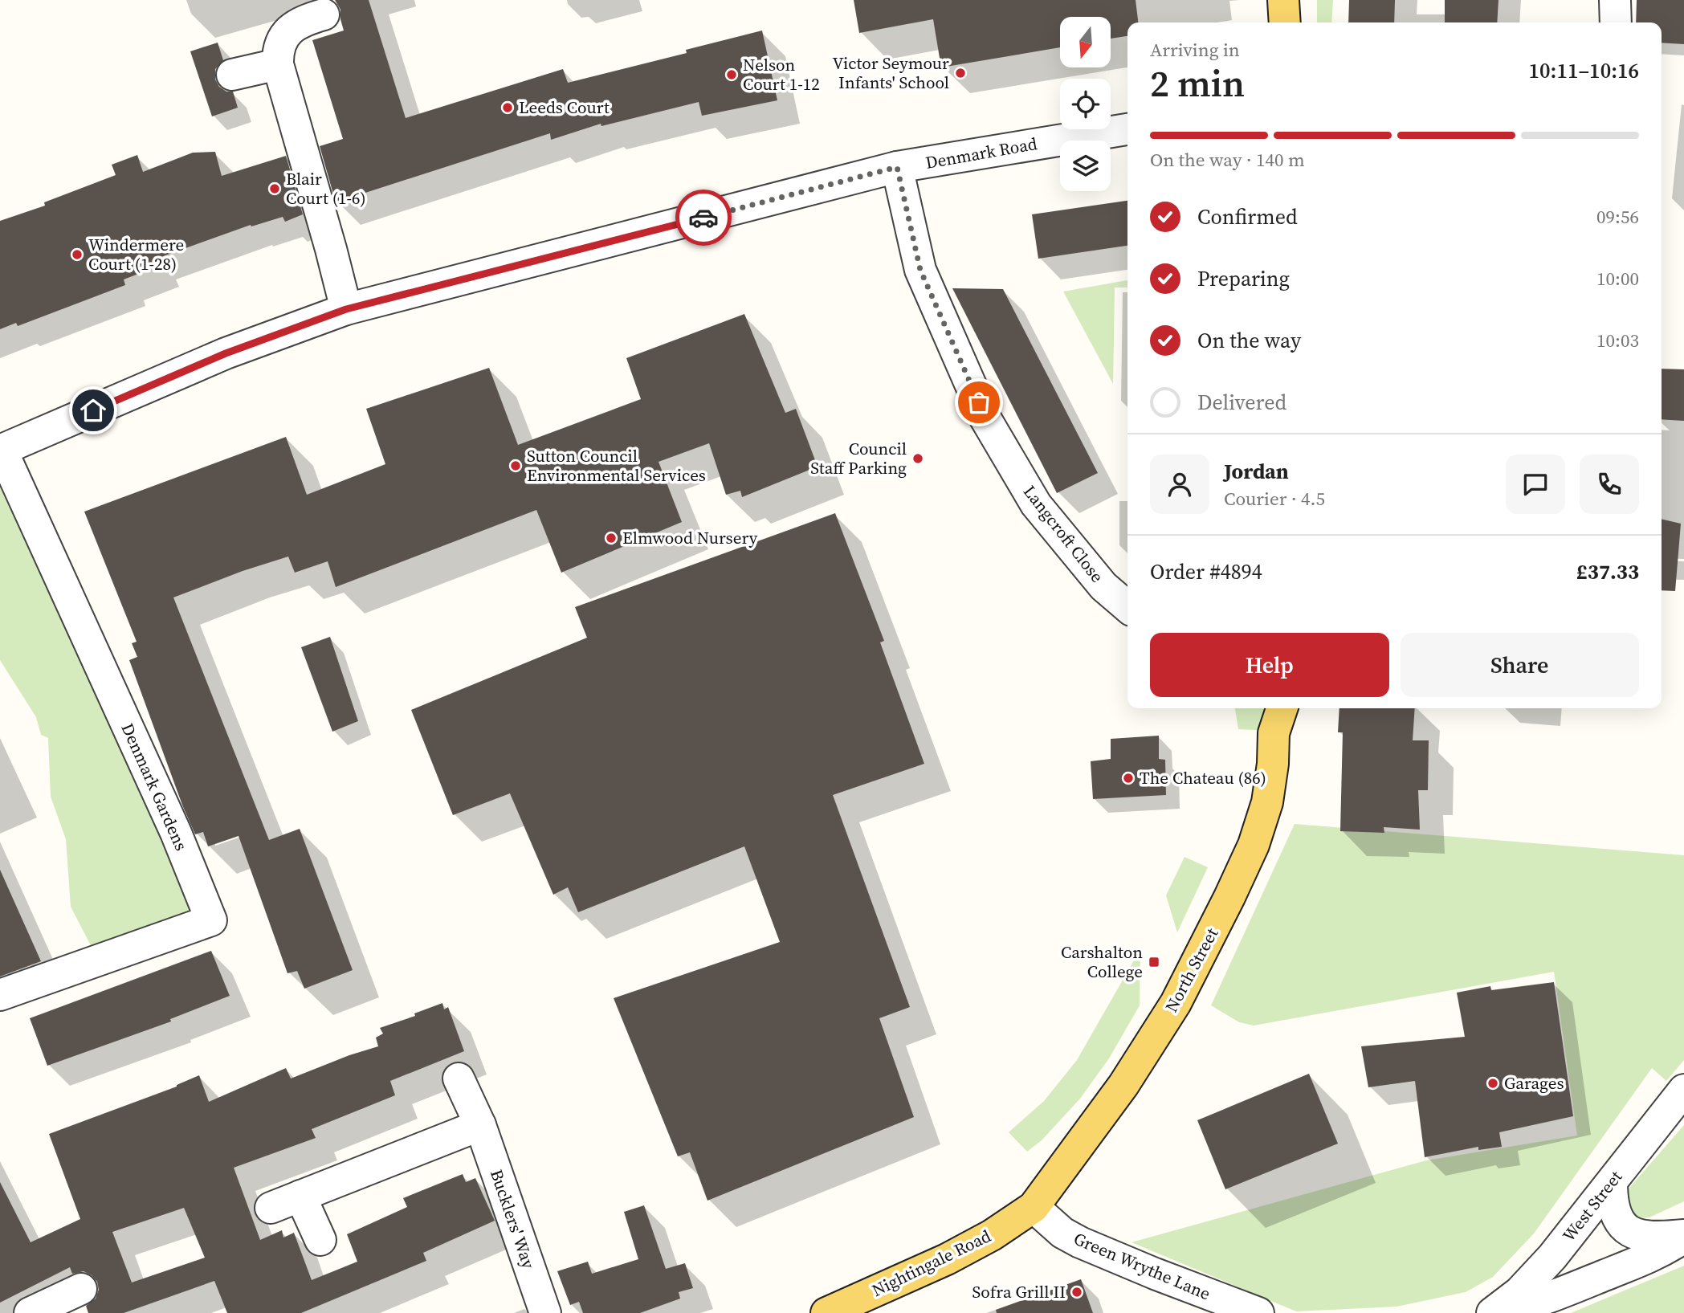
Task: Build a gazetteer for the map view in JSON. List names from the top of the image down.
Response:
{
  "streets": {
    "main road": ["North Street", "Nightingale Road"],
    "street": [
      "Denmark Road",
      "Langcroft Close",
      "Denmark Gardens",
      "West Street",
      "Bucklers' Way",
      "Green Wrythe Lane"
    ]
  },
  "crossings": [
    ["Denmark Road", "Langcroft Close"],
    ["Denmark Road", "Denmark Gardens"],
    ["North Street", "Nightingale Road"],
    ["North Street", "Green Wrythe Lane"],
    ["Nightingale Road", "Green Wrythe Lane"]
  ],
  "places": {
    "other": [
      "Victor Seymour Infants' School",
      "Nelson Court 1-12",
      "Leeds Court",
      "Blair Court (1-6)",
      "Windermere Court (1-28)",
      "Council Staff Parking",
      "Sutton Council Environmental Services",
      "Elmwood Nursery",
      "The Chateau (86)",
      "Garages",
      "Sofra Grill II"
    ],
    "transit": ["Carshalton College"]
  },
  "north": "bottom",
  "page": {
    "heading": ["2 min", "Arriving in", "10:11–10:16"],
    "panel": [
      "Jordan",
      "Courier · 4.5",
      "Order #4894",
      "£37.33"
    ],
    "bar": "On the way · 140 m",
    "list": [
      ["Confirmed", "09:56"],
      ["Preparing", "10:00"],
      ["On the way", "10:03"],
      "Delivered"
    ],
    "buttons": ["Help", "Share"]
  }
}
